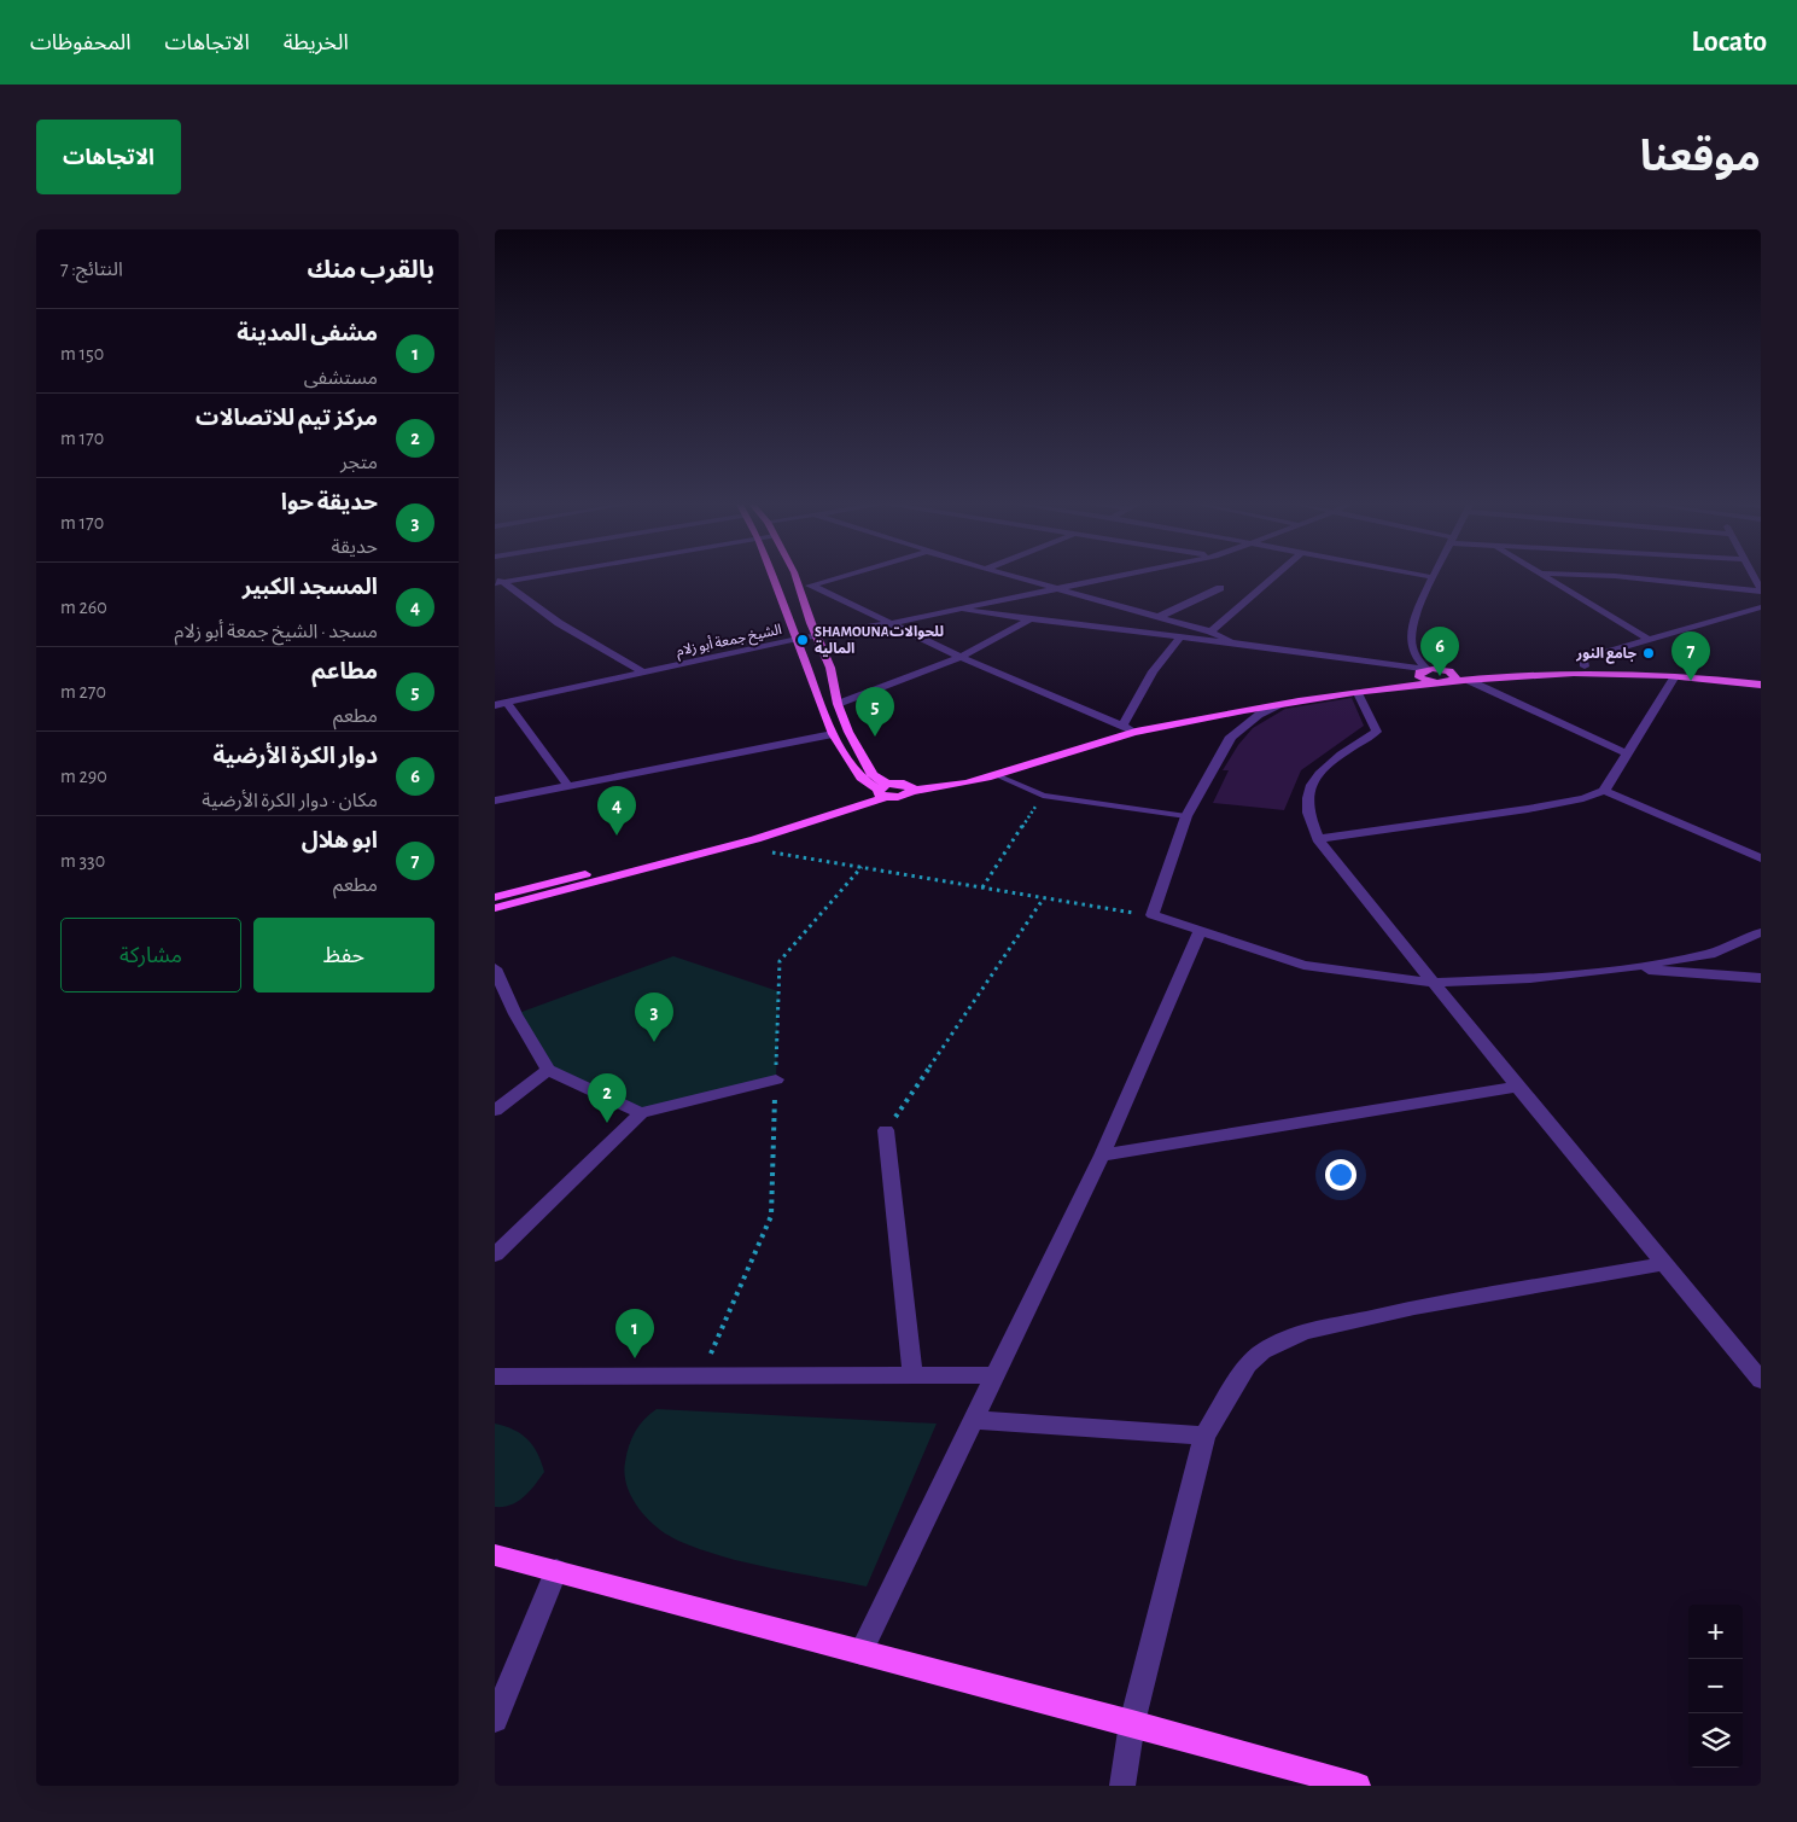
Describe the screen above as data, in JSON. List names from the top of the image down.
{
  "streets": {
    "street": ["الشيخ جمعة أبو زلام"]
  },
  "places": ["SHAMOUNAللحوالات المالية", "جامع النور"],
  "page": {
    "header": "Locato",
    "nav": ["الخريطة", "الاتجاهات", "المحفوظات"],
    "title": "موقعنا",
    "buttons": [
      "الاتجاهات",
      ["حفظ", "مشاركة"]
    ],
    "heading": ["بالقرب منك", "النتائج: 7"],
    "list": [
      {
        "mark": "1",
        "name": "مشفى المدينة",
        "note": "مستشفى",
        "value": "150 m"
      },
      {
        "mark": "2",
        "name": "مركز تيم للاتصالات",
        "note": "متجر",
        "value": "170 m"
      },
      {
        "mark": "3",
        "name": "حديقة حوا",
        "note": "حديقة",
        "value": "170 m"
      },
      {
        "mark": "4",
        "name": "المسجد الكبير",
        "note": "مسجد · الشيخ جمعة أبو زلام",
        "value": "260 m"
      },
      {
        "mark": "5",
        "name": "مطاعم",
        "note": "مطعم",
        "value": "270 m"
      },
      {
        "mark": "6",
        "name": "دوار الكرة الأرضية",
        "note": "مكان · دوار الكرة الأرضية",
        "value": "290 m"
      },
      {
        "mark": "7",
        "name": "ابو هلال",
        "note": "مطعم",
        "value": "330 m"
      }
    ],
    "pins": [
      "6",
      "7",
      "5",
      "4",
      "3",
      "2",
      "1"
    ],
    "map_buttons": ["+", "−"]
  }
}
